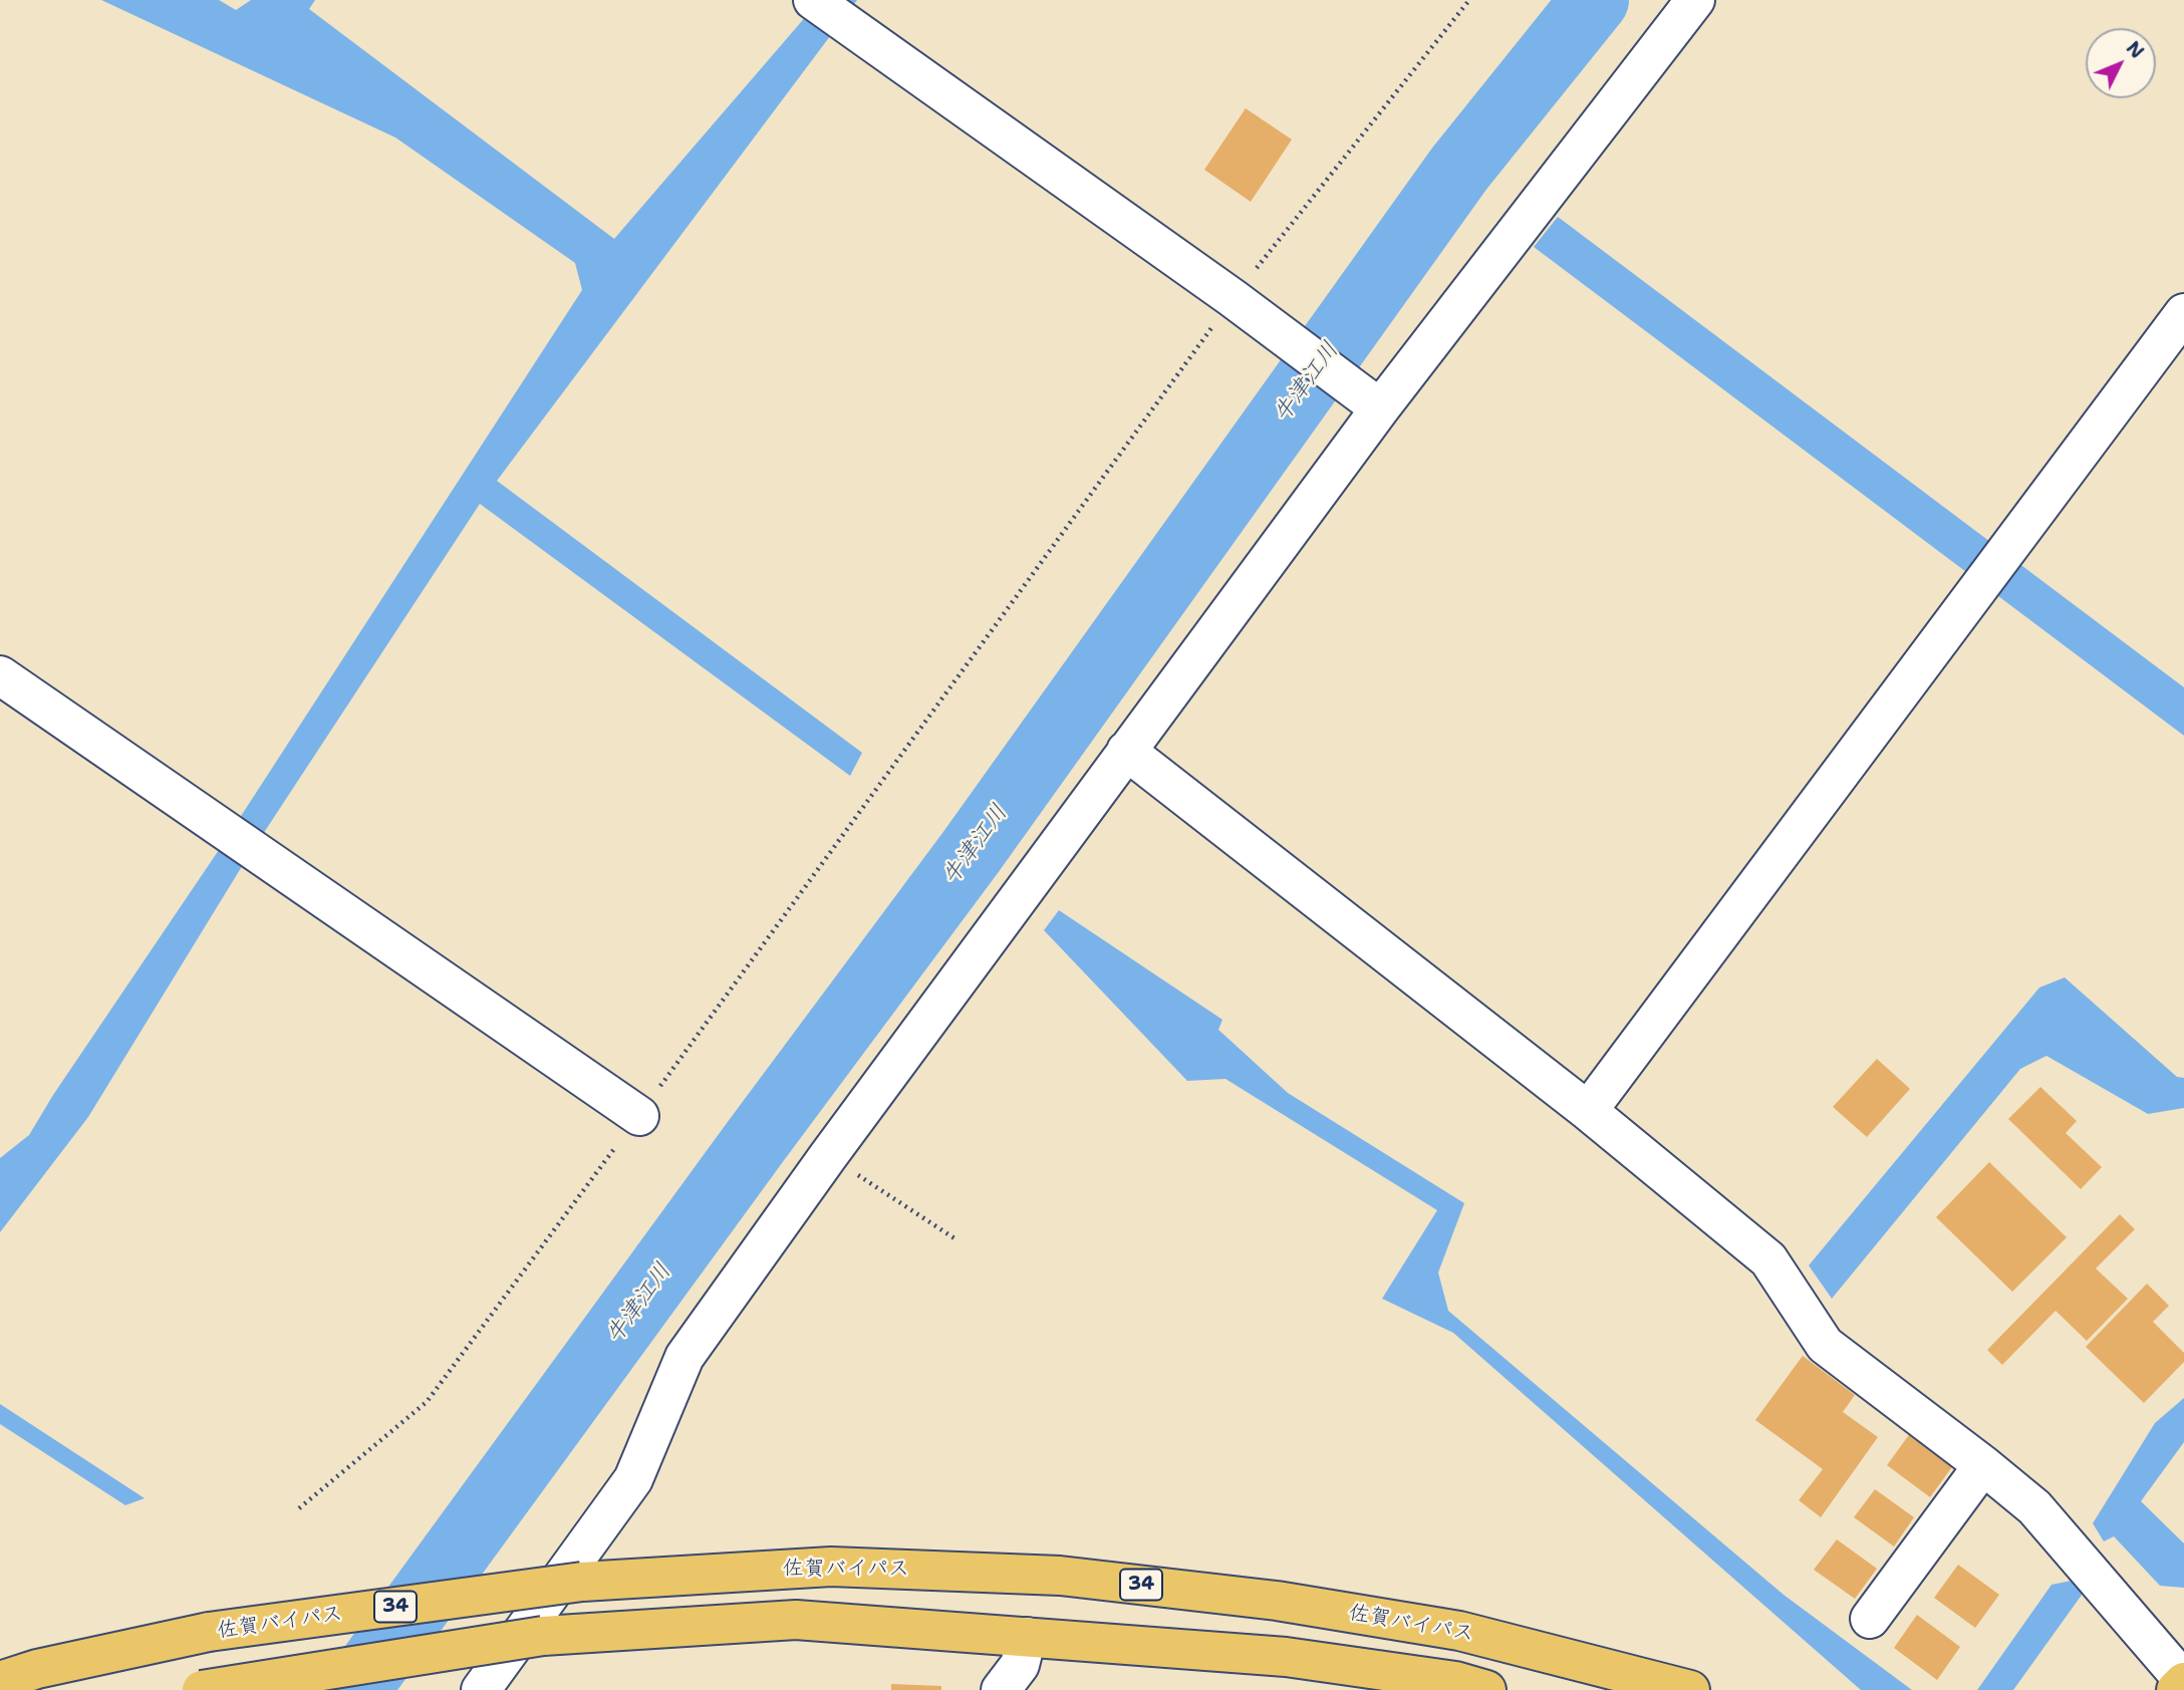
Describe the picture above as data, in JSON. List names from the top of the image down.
{
  "streets": {
    "main road": ["佐賀バイパス", "34"]
  },
  "water": ["牛津江川"],
  "north": "top right"
}
